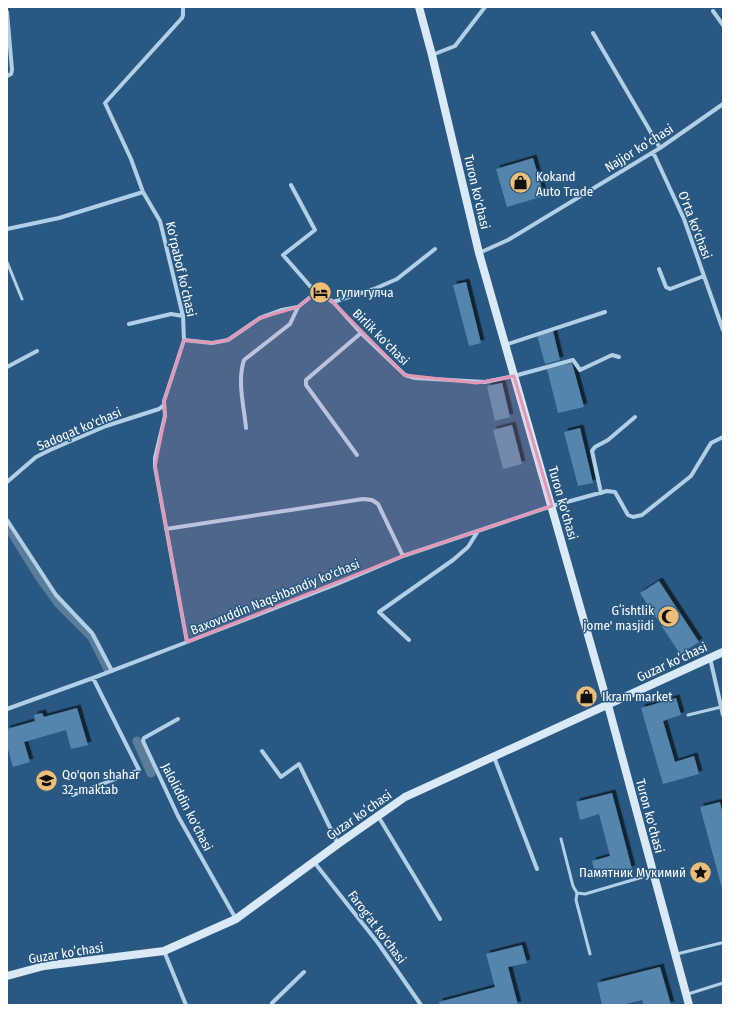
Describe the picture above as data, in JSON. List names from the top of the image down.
{
  "streets": {
    "main road": ["Turon ko'chasi", "Guzar koʻchasi"],
    "street": [
      "Najjor koʻchasi",
      "O'rta ko'chasi",
      "Ko'rpabof koʻchasi",
      "Birlik ko'chasi",
      "Sadoqat ko'chasi",
      "Baxovuddin Naqshbandiy ko'chasi",
      "Jaloliddin ko'chasi",
      "Farog'at ko'chasi"
    ]
  },
  "crossings": [
    ["Najjor koʻchasi", "Turon ko'chasi"],
    ["Najjor koʻchasi", "O'rta ko'chasi"],
    ["Turon ko'chasi", "Birlik ko'chasi"],
    ["Turon ko'chasi", "Baxovuddin Naqshbandiy ko'chasi"],
    ["Turon ko'chasi", "Guzar koʻchasi"],
    ["Ko'rpabof koʻchasi", "Sadoqat ko'chasi"],
    ["Ko'rpabof koʻchasi", "Baxovuddin Naqshbandiy ko'chasi"],
    ["Guzar koʻchasi", "Jaloliddin ko'chasi"],
    ["Guzar koʻchasi", "Farog'at ko'chasi"]
  ],
  "places": {
    "shop": ["Kokand Auto Trade", "Ikram market"],
    "hotel": ["гули гулча"],
    "mosque": ["Gʻishtlik jome' masjidi"],
    "school or university": ["Qo'qon shahar 32-maktab"],
    "place": ["Памятник Мукимий"]
  }
}
